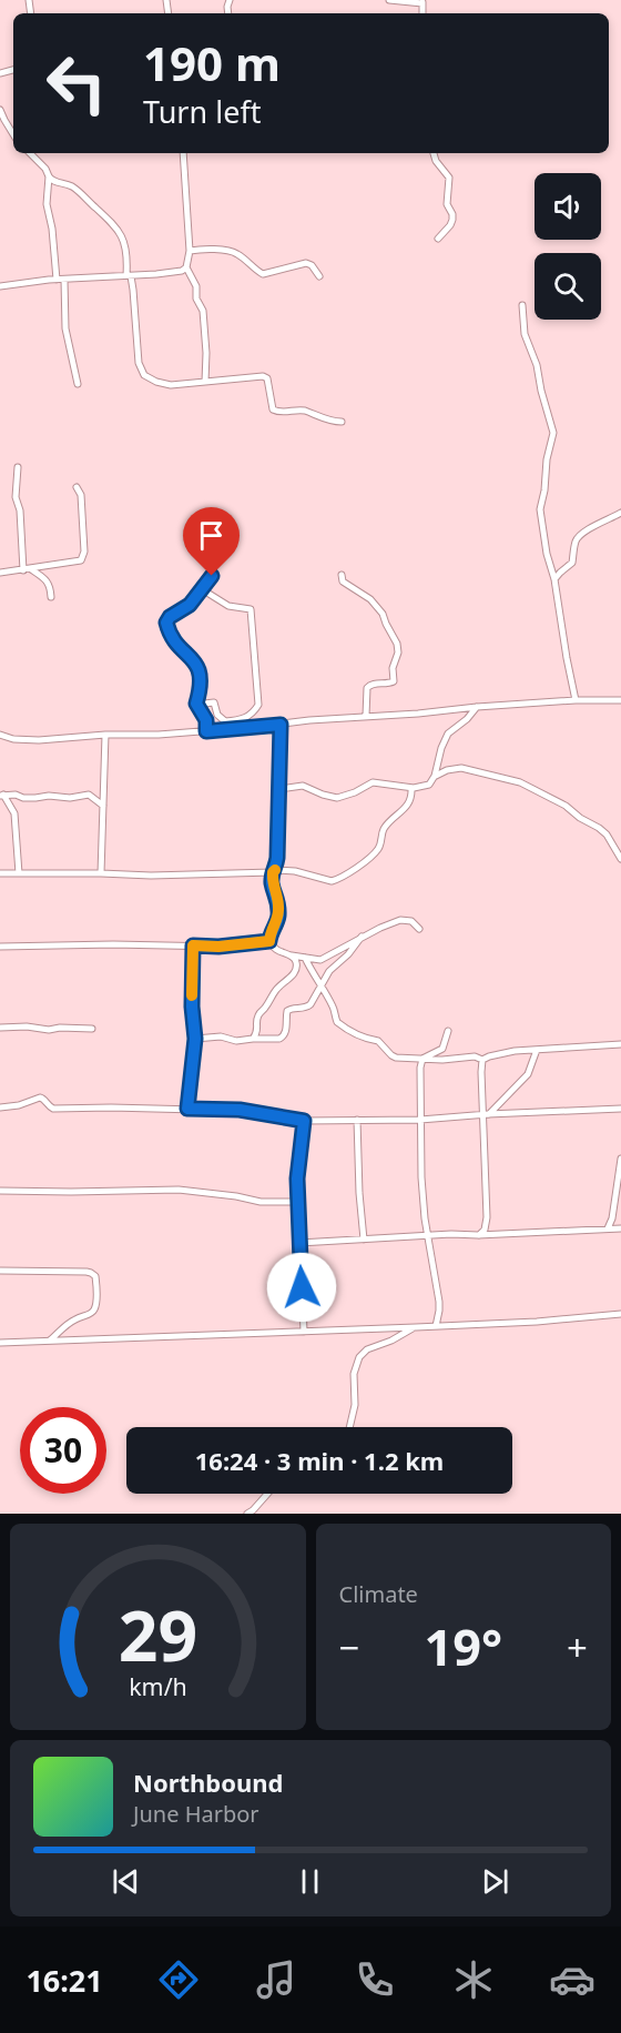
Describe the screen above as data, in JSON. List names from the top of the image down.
{
  "page": {
    "turn": ["190 m", "Turn left"],
    "limit": "30",
    "trip": "16:24 · 3 min · 1.2 km",
    "tile": "Climate",
    "heat": ["−", "19°", "+"],
    "song": ["Northbound", "June Harbor"],
    "tabs": "16:21",
    "gauge": ["29", "km/h"]
  }
}
